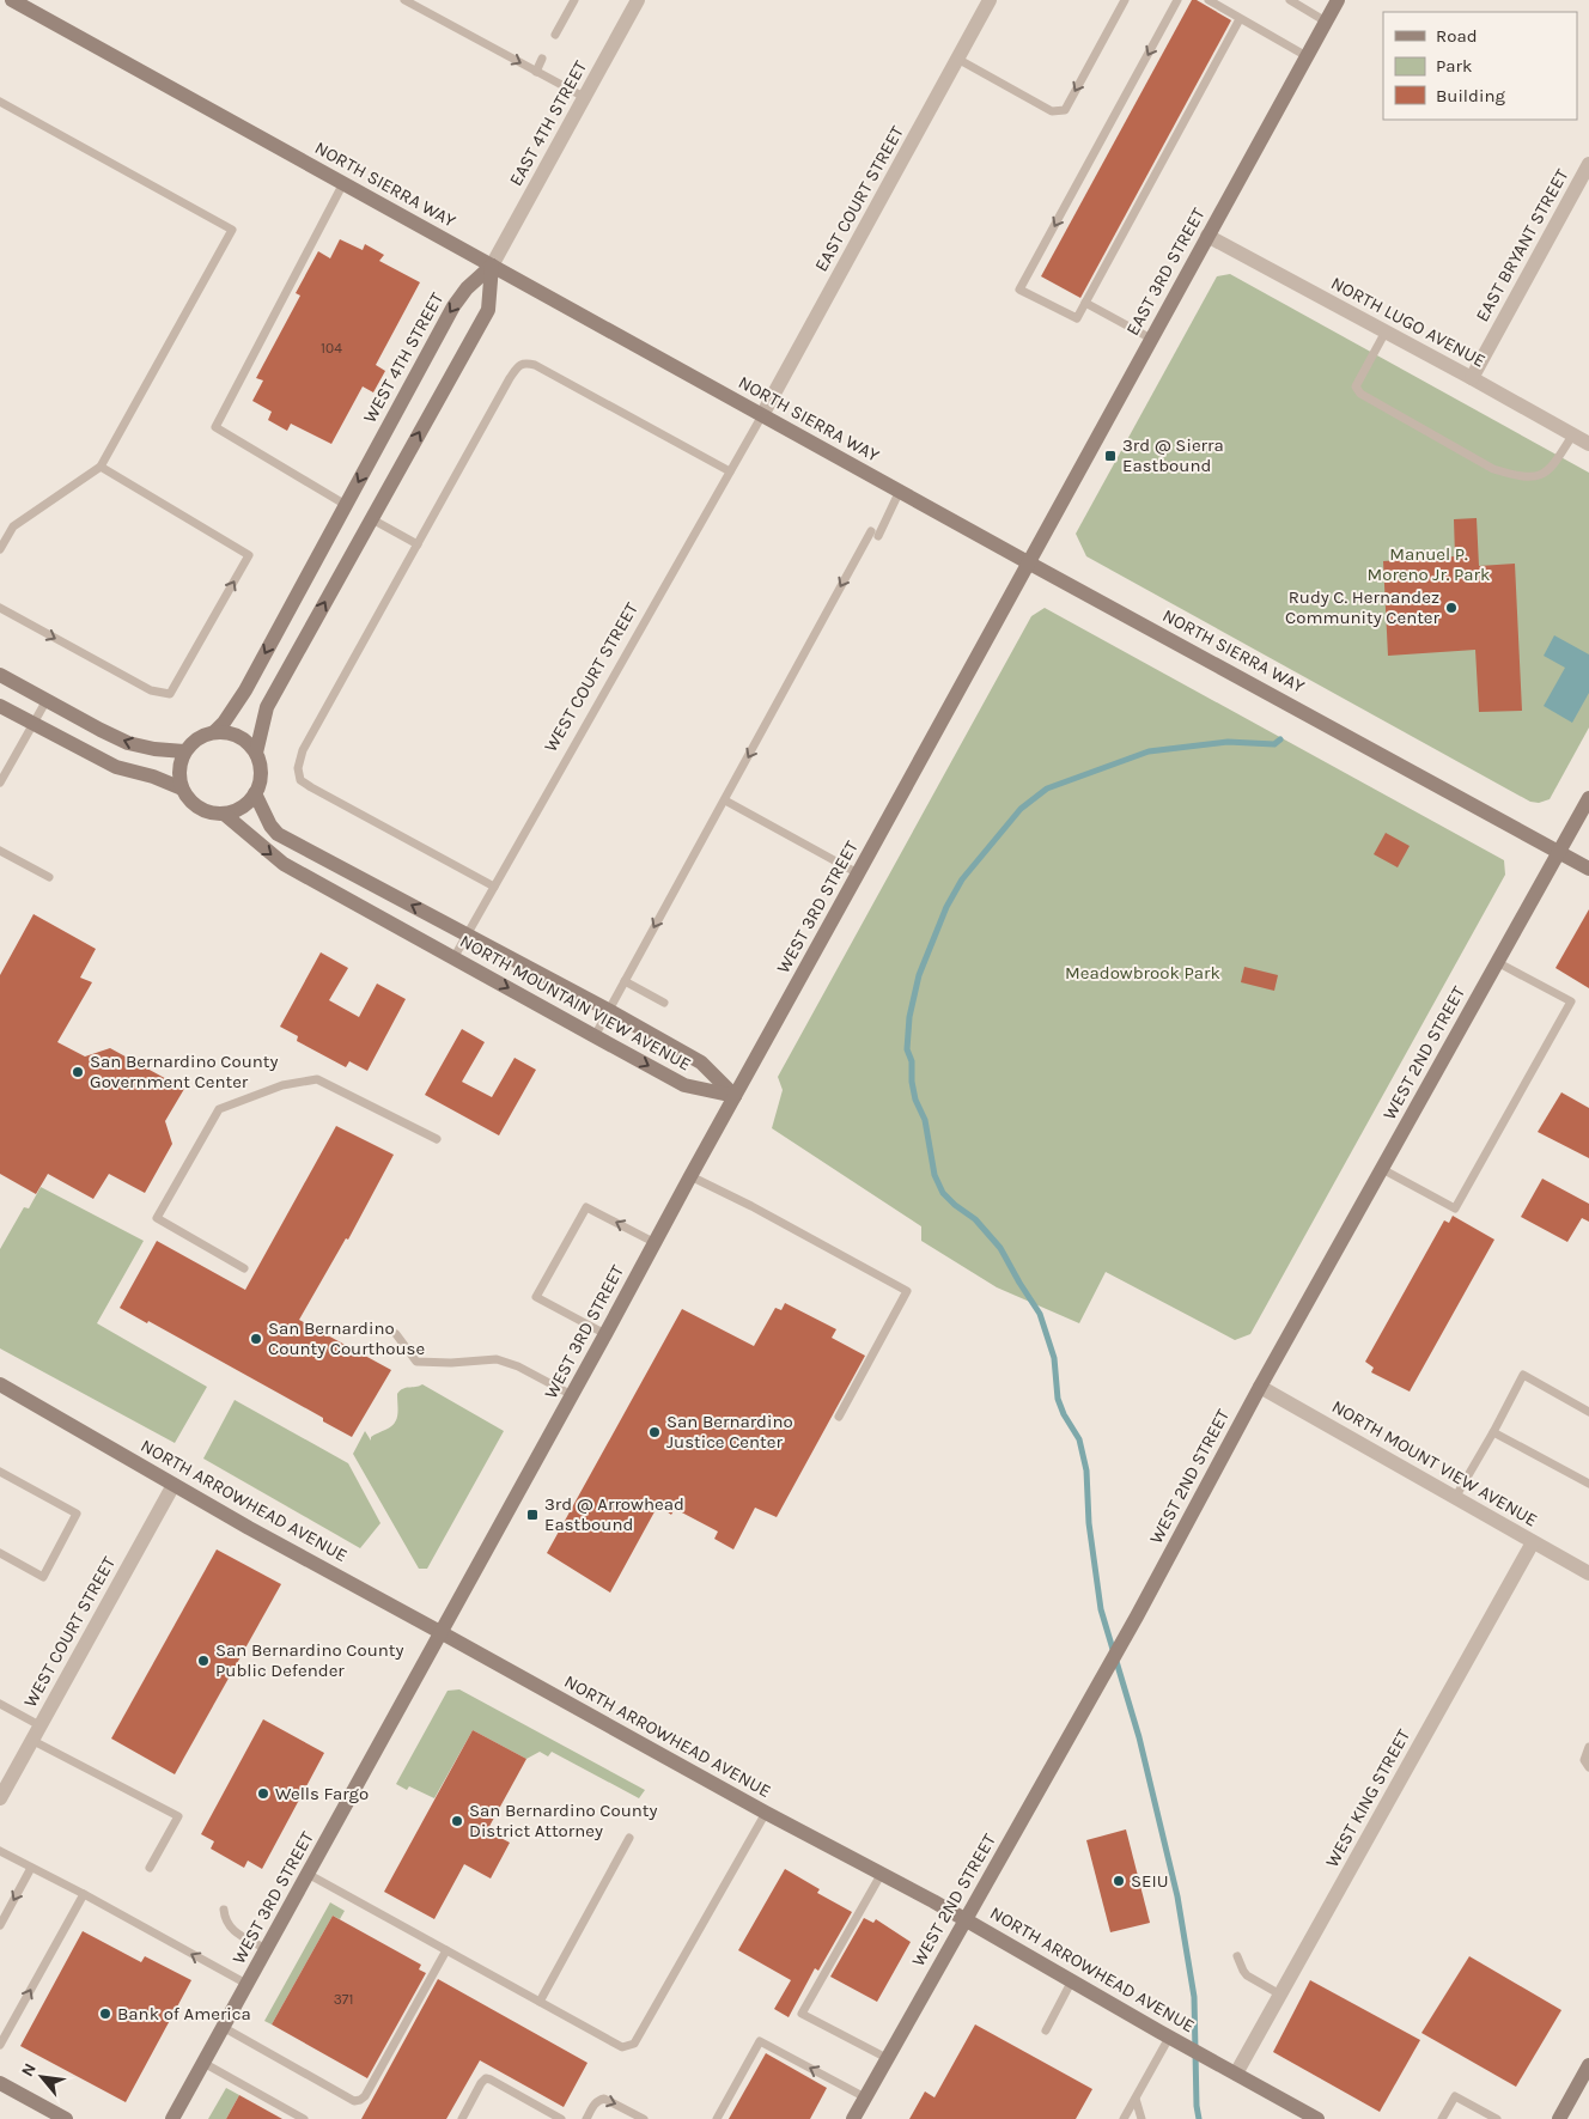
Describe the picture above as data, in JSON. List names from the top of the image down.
{
  "streets": {
    "street": [
      "EAST 4TH STREET",
      "NORTH SIERRA WAY",
      "EAST COURT STREET",
      "EAST BRYANT STREET",
      "EAST 3RD STREET",
      "NORTH LUGO AVENUE",
      "WEST 4TH STREET",
      "WEST COURT STREET",
      "WEST 3RD STREET",
      "NORTH MOUNTAIN VIEW AVENUE",
      "WEST 2ND STREET",
      "NORTH MOUNT VIEW AVENUE",
      "NORTH ARROWHEAD AVENUE",
      "WEST KING STREET"
    ]
  },
  "crossings": [
    ["EAST 4TH STREET", "NORTH SIERRA WAY"],
    ["EAST 4TH STREET", "WEST 4TH STREET"],
    ["NORTH SIERRA WAY", "EAST COURT STREET"],
    ["NORTH SIERRA WAY", "EAST 3RD STREET"],
    ["NORTH SIERRA WAY", "WEST 4TH STREET"],
    ["NORTH SIERRA WAY", "WEST COURT STREET"],
    ["NORTH SIERRA WAY", "WEST 3RD STREET"],
    ["NORTH SIERRA WAY", "WEST 2ND STREET"],
    ["EAST COURT STREET", "WEST COURT STREET"],
    ["EAST BRYANT STREET", "NORTH LUGO AVENUE"],
    ["EAST 3RD STREET", "NORTH LUGO AVENUE"],
    ["EAST 3RD STREET", "WEST 3RD STREET"],
    ["WEST 4TH STREET", "NORTH MOUNTAIN VIEW AVENUE"],
    ["WEST COURT STREET", "NORTH MOUNTAIN VIEW AVENUE"],
    ["WEST COURT STREET", "NORTH ARROWHEAD AVENUE"],
    ["WEST 3RD STREET", "NORTH MOUNTAIN VIEW AVENUE"],
    ["WEST 3RD STREET", "NORTH ARROWHEAD AVENUE"],
    ["WEST 2ND STREET", "NORTH MOUNT VIEW AVENUE"],
    ["WEST 2ND STREET", "NORTH ARROWHEAD AVENUE"],
    ["NORTH MOUNT VIEW AVENUE", "WEST KING STREET"],
    ["NORTH ARROWHEAD AVENUE", "WEST KING STREET"]
  ],
  "parks": ["Manuel P. Moreno Jr. Park", "Meadowbrook Park"],
  "places": {
    "transit": ["3rd @ Sierra Eastbound", "3rd @ Arrowhead Eastbound"],
    "other": [
      "Rudy C. Hernandez Community Center",
      "San Bernardino County Government Center",
      "San Bernardino County Courthouse",
      "San Bernardino Justice Center",
      "San Bernardino County Public Defender",
      "Wells Fargo",
      "San Bernardino County District Attorney",
      "SEIU",
      "Bank of America"
    ]
  },
  "house_numbers": ["104", "371"],
  "legend": ["Road", "Park", "Building"],
  "north": "top left"
}
